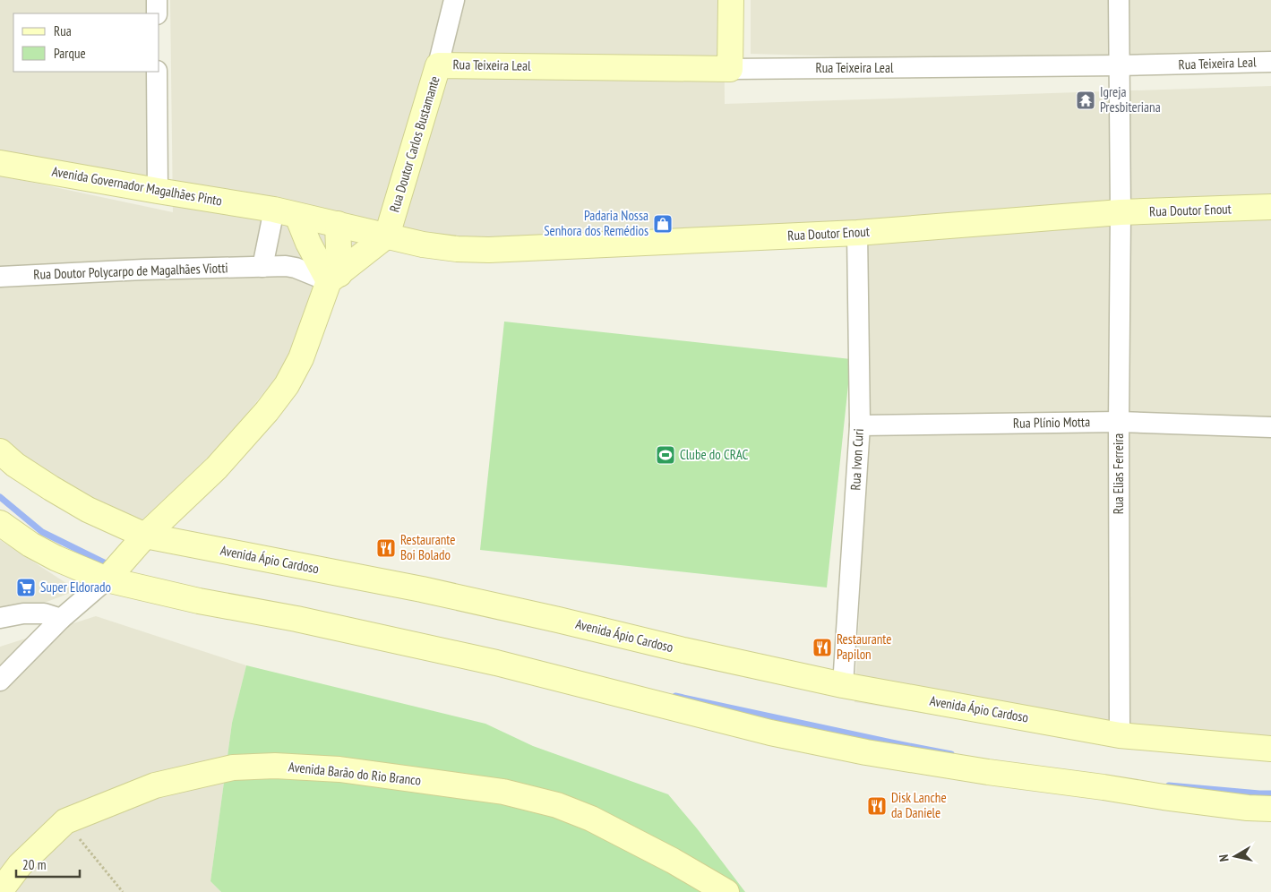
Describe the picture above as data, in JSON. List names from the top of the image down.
{
  "streets": {
    "street": [
      "Rua Teixeira Leal",
      "Rua Doutor Carlos Bustamante",
      "Avenida Governador Magalhães Pinto",
      "Rua Doutor Enout",
      "Rua Doutor Polycarpo de Magalhães Viotti",
      "Rua Plínio Motta",
      "Rua Ivon Curi",
      "Rua Elias Ferreira",
      "Avenida Ápio Cardoso",
      "Avenida Barão do Rio Branco"
    ]
  },
  "crossings": [
    ["Rua Teixeira Leal", "Rua Doutor Carlos Bustamante"],
    ["Rua Teixeira Leal", "Rua Elias Ferreira"],
    ["Rua Doutor Carlos Bustamante", "Rua Doutor Enout"],
    ["Avenida Governador Magalhães Pinto", "Rua Doutor Enout"],
    ["Rua Doutor Enout", "Rua Ivon Curi"],
    ["Rua Doutor Enout", "Rua Elias Ferreira"],
    ["Rua Plínio Motta", "Rua Ivon Curi"],
    ["Rua Plínio Motta", "Rua Elias Ferreira"],
    ["Rua Ivon Curi", "Avenida Ápio Cardoso"],
    ["Rua Elias Ferreira", "Avenida Ápio Cardoso"]
  ],
  "places": {
    "temple": ["Igreja Presbiteriana"],
    "shop": ["Padaria Nossa Senhora dos Remédios"],
    "sports": ["Clube do CRAC"],
    "restaurant": ["Restaurante Boi Bolado", "Restaurante Papilon", "Disk Lanche da Daniele"],
    "supermarket": ["Super Eldorado"]
  },
  "legend": ["Rua", "Parque"],
  "scale_bar": "20 m",
  "north": "left"
}
